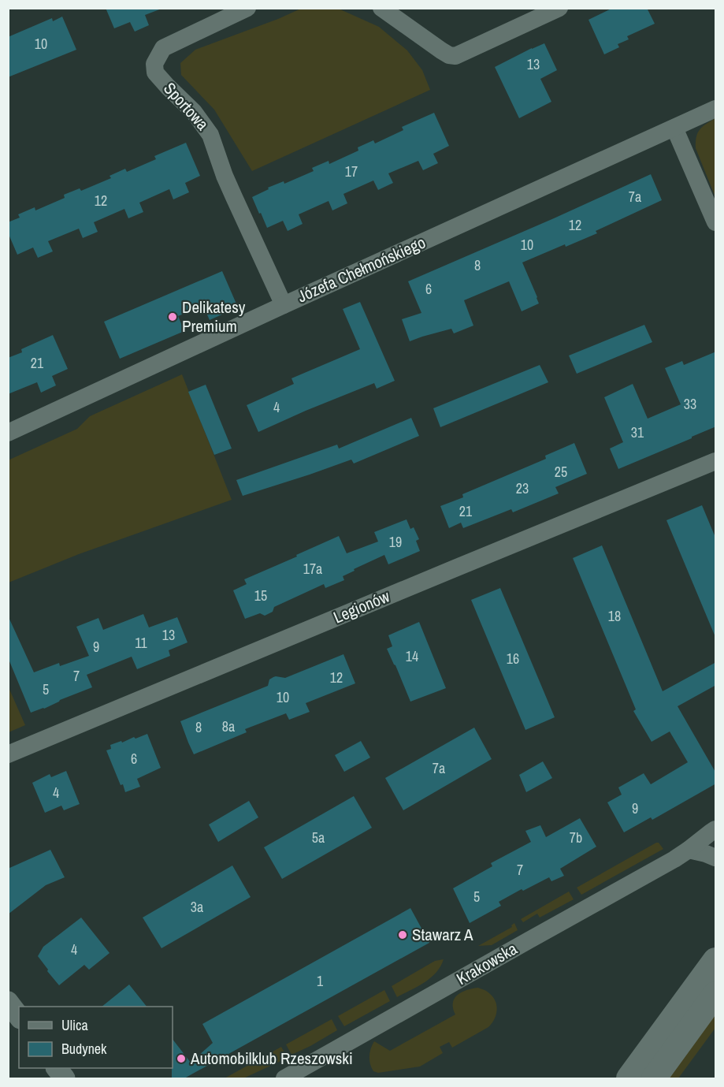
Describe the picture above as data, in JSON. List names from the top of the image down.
{
  "streets": {
    "street": [
      "Sportowa",
      "Józefa Chełmońskiego",
      "Legionów",
      "Krakowska"
    ]
  },
  "crossings": [
    ["Sportowa", "Józefa Chełmońskiego"]
  ],
  "places": ["Delikatesy Premium", "Stawarz A", "Automobilklub Rzeszowski"],
  "house_numbers": [
    "10",
    "13",
    "17",
    "7a",
    "12",
    "12",
    "10",
    "8",
    "6",
    "21",
    "33",
    "4",
    "31",
    "25",
    "23",
    "21",
    "19",
    "17a",
    "15",
    "18",
    "13",
    "11",
    "9",
    "14",
    "16",
    "7",
    "12",
    "5",
    "10",
    "8a",
    "8",
    "6",
    "7a",
    "4",
    "9",
    "5a",
    "7b",
    "7",
    "5",
    "3a",
    "4",
    "1"
  ],
  "legend": ["Ulica", "Budynek"]
}
